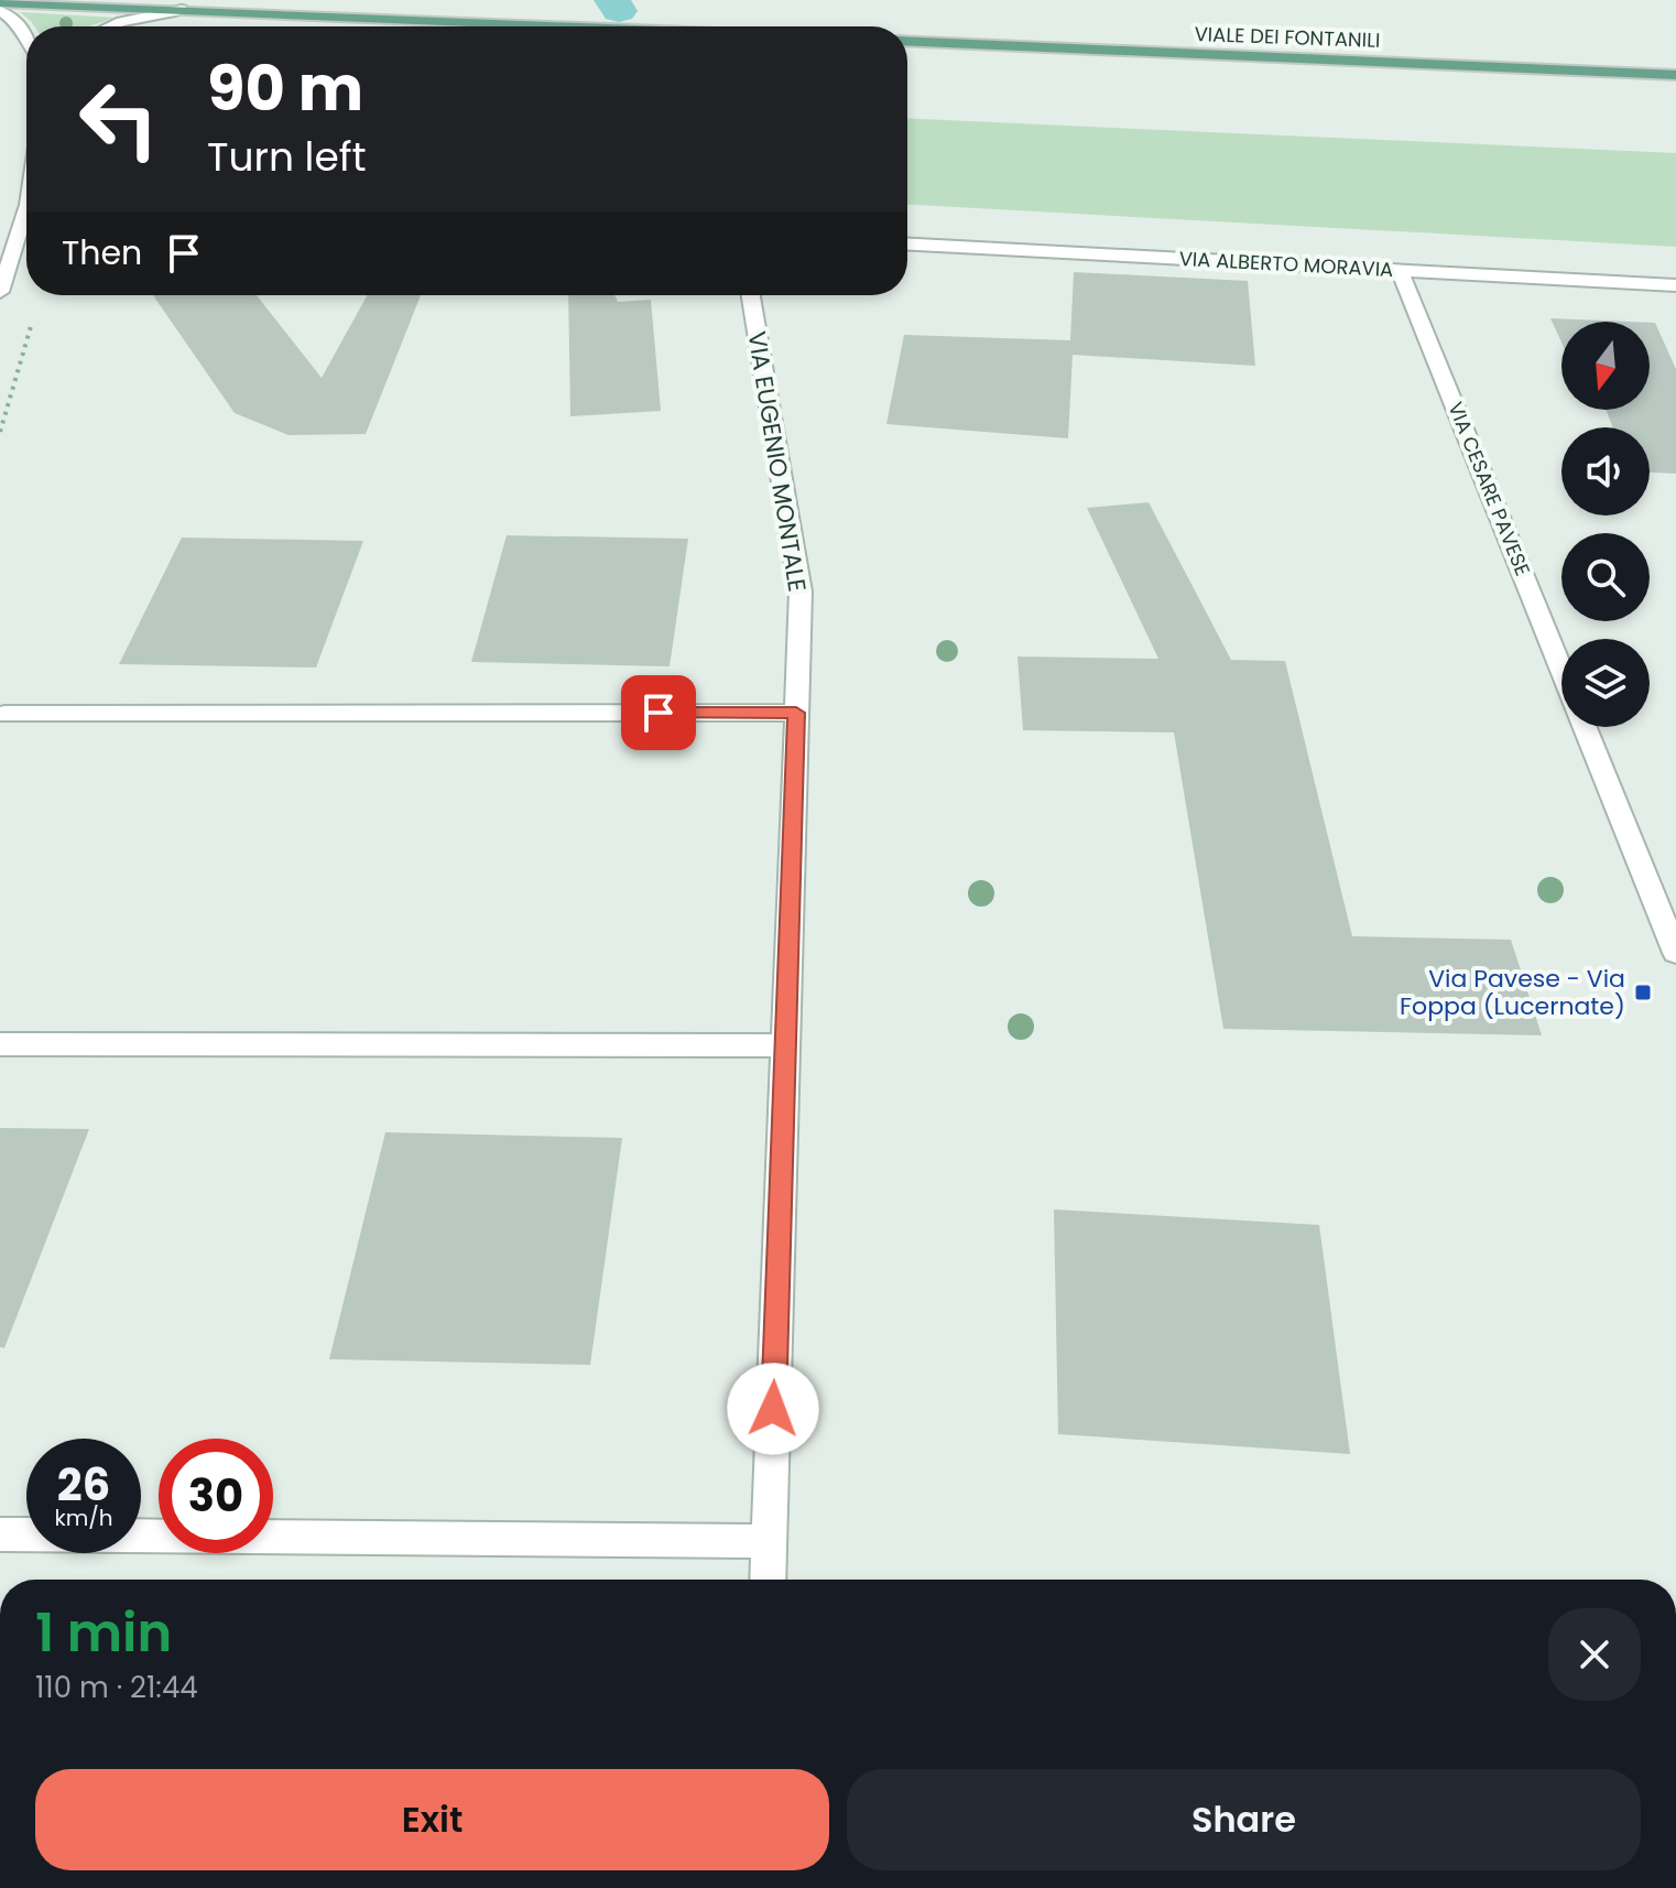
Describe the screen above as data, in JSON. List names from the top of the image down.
{
  "streets": {
    "main road": ["VIALE DEI FONTANILI"],
    "street": ["VIA ALBERTO MORAVIA", "VIA EUGENIO MONTALE", "VIA CESARE PAVESE"]
  },
  "crossings": [
    ["VIA ALBERTO MORAVIA", "VIA CESARE PAVESE"]
  ],
  "places": {
    "transit": ["Via Pavese - Via Foppa (Lucernate)"]
  },
  "north": "bottom",
  "page": {
    "turn": ["90 m", "Turn left"],
    "then": "Then",
    "speed": "26 km/h",
    "limit": "30",
    "heading": ["1 min", "110 m · 21:44"],
    "buttons": ["Exit", "Share"]
  }
}
